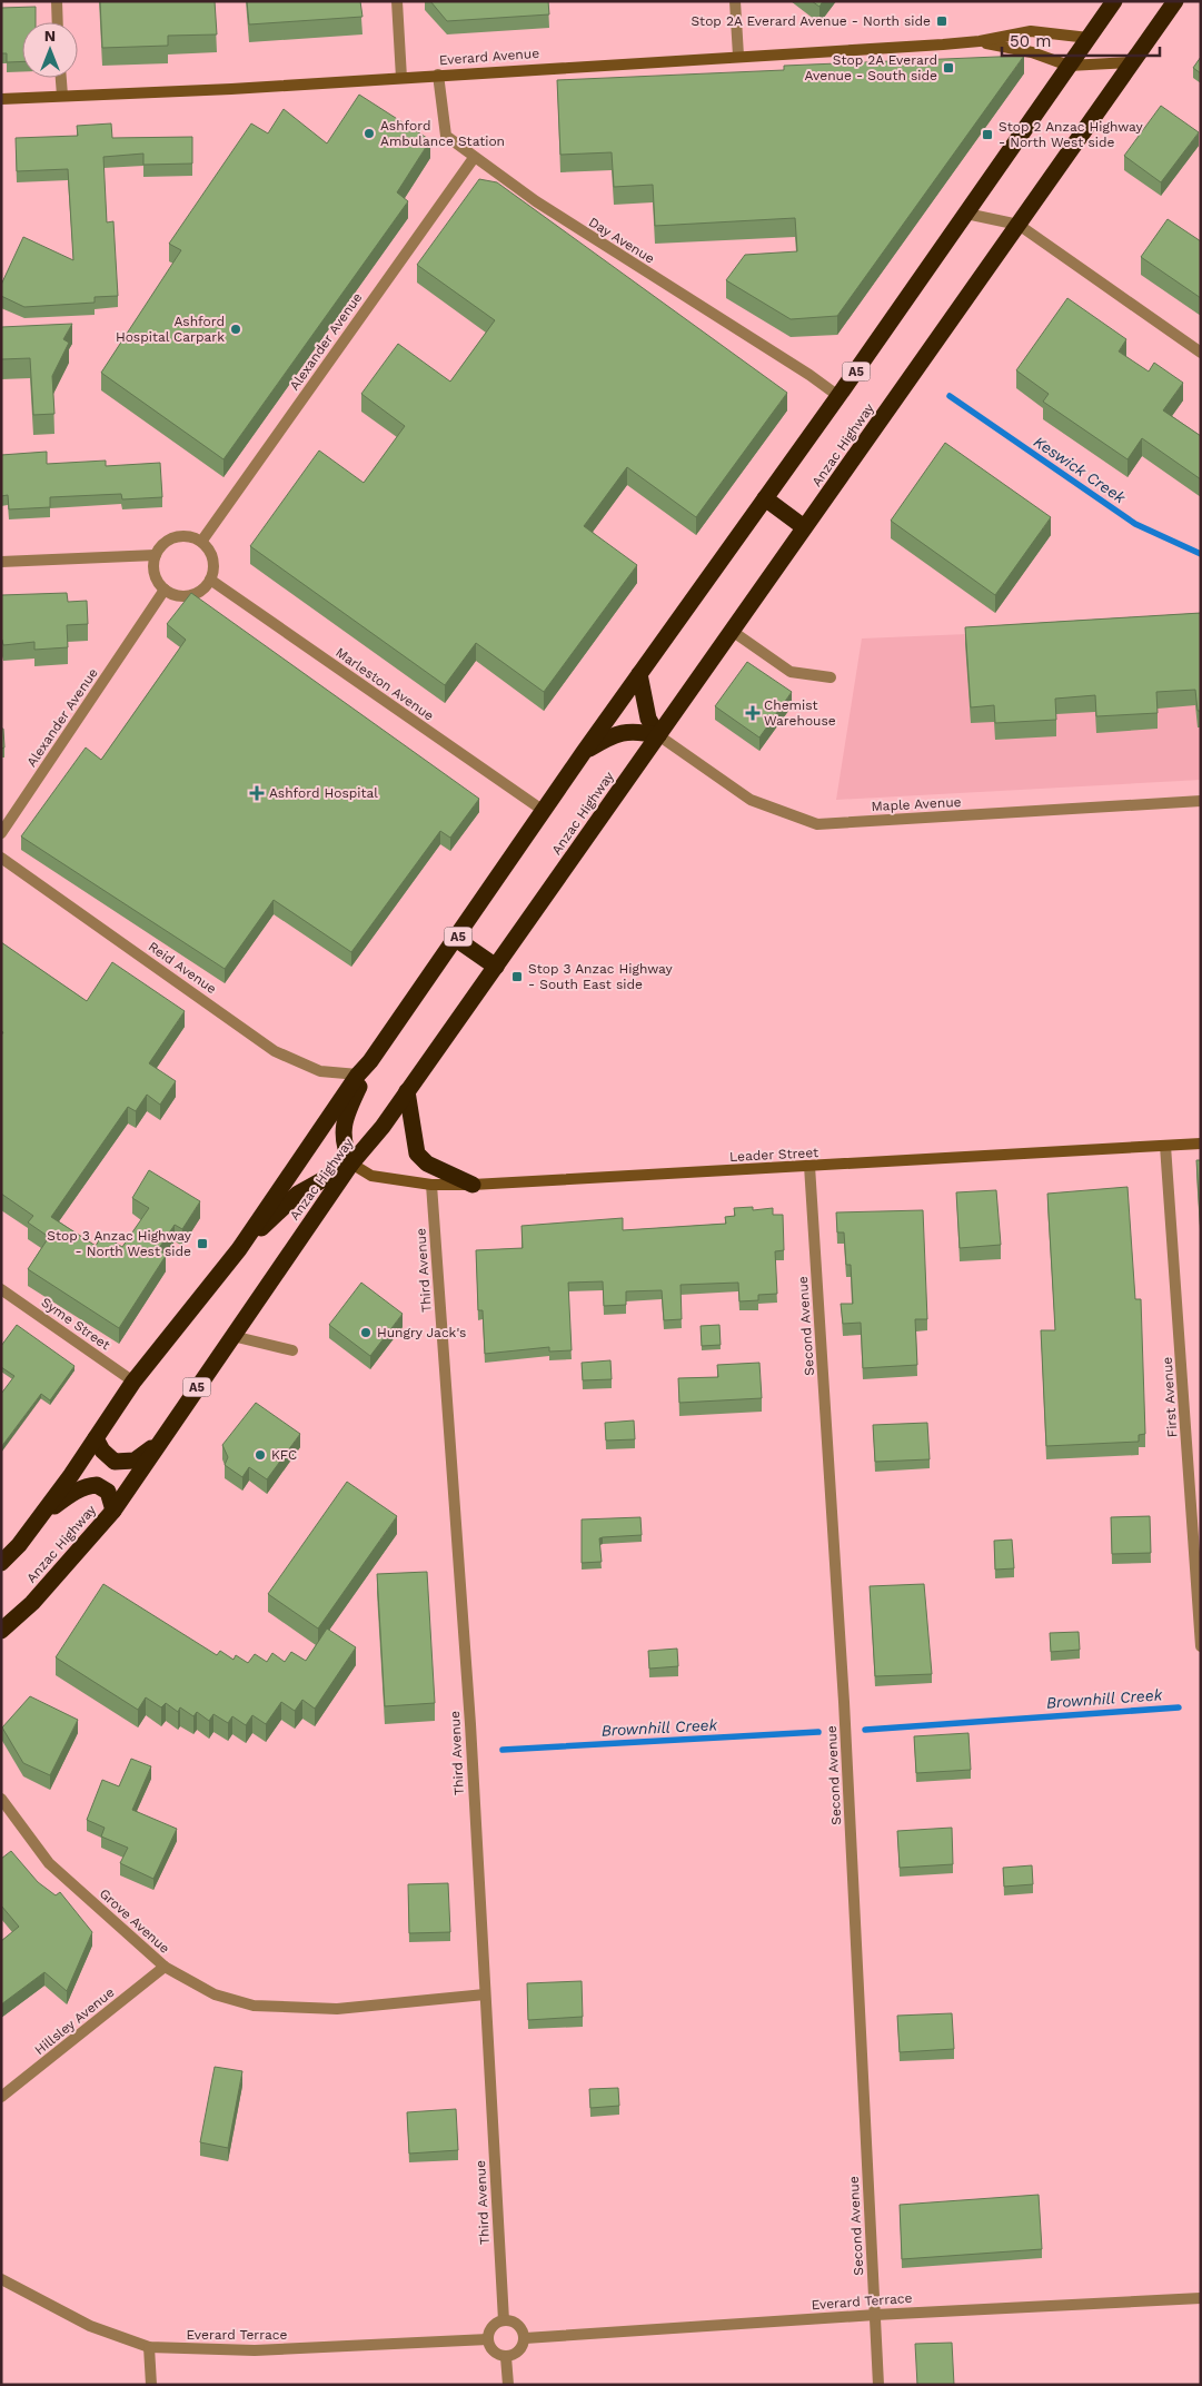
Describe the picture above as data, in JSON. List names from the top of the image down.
{
  "streets": {
    "highway": ["A5", "Anzac Highway"],
    "street": [
      "Everard Avenue",
      "Day Avenue",
      "Alexander Avenue",
      "Marleston Avenue",
      "Maple Avenue",
      "Reid Avenue",
      "Leader Street",
      "Third Avenue",
      "Syme Street",
      "Second Avenue",
      "First Avenue",
      "Grove Avenue",
      "Hillsley Avenue",
      "Everard Terrace"
    ]
  },
  "crossings": [
    ["Everard Avenue", "Day Avenue"],
    ["Everard Avenue", "Anzac Highway"],
    ["Day Avenue", "Alexander Avenue"],
    ["Day Avenue", "Anzac Highway"],
    ["Alexander Avenue", "Marleston Avenue"],
    ["Anzac Highway", "Marleston Avenue"],
    ["Anzac Highway", "Maple Avenue"],
    ["Anzac Highway", "Reid Avenue"],
    ["Anzac Highway", "Leader Street"],
    ["Anzac Highway", "Syme Street"],
    ["Leader Street", "Third Avenue"],
    ["Leader Street", "Second Avenue"],
    ["Leader Street", "First Avenue"],
    ["Third Avenue", "Grove Avenue"],
    ["Third Avenue", "Everard Terrace"],
    ["Second Avenue", "Everard Terrace"],
    ["Grove Avenue", "Hillsley Avenue"]
  ],
  "water": ["Keswick Creek", "Brownhill Creek"],
  "places": {
    "transit": [
      "Stop 2A Everard Avenue - North side",
      "Stop 2A Everard Avenue - South side",
      "Stop 2 Anzac Highway - North West side",
      "Stop 3 Anzac Highway - South East side",
      "Stop 3 Anzac Highway - North West side"
    ],
    "other": [
      "Ashford Ambulance Station",
      "Ashford Hospital Carpark",
      "Hungry Jack's",
      "KFC"
    ],
    "health": ["Chemist Warehouse", "Ashford Hospital"]
  },
  "scale_bar": "50 m",
  "north": "top"
}
